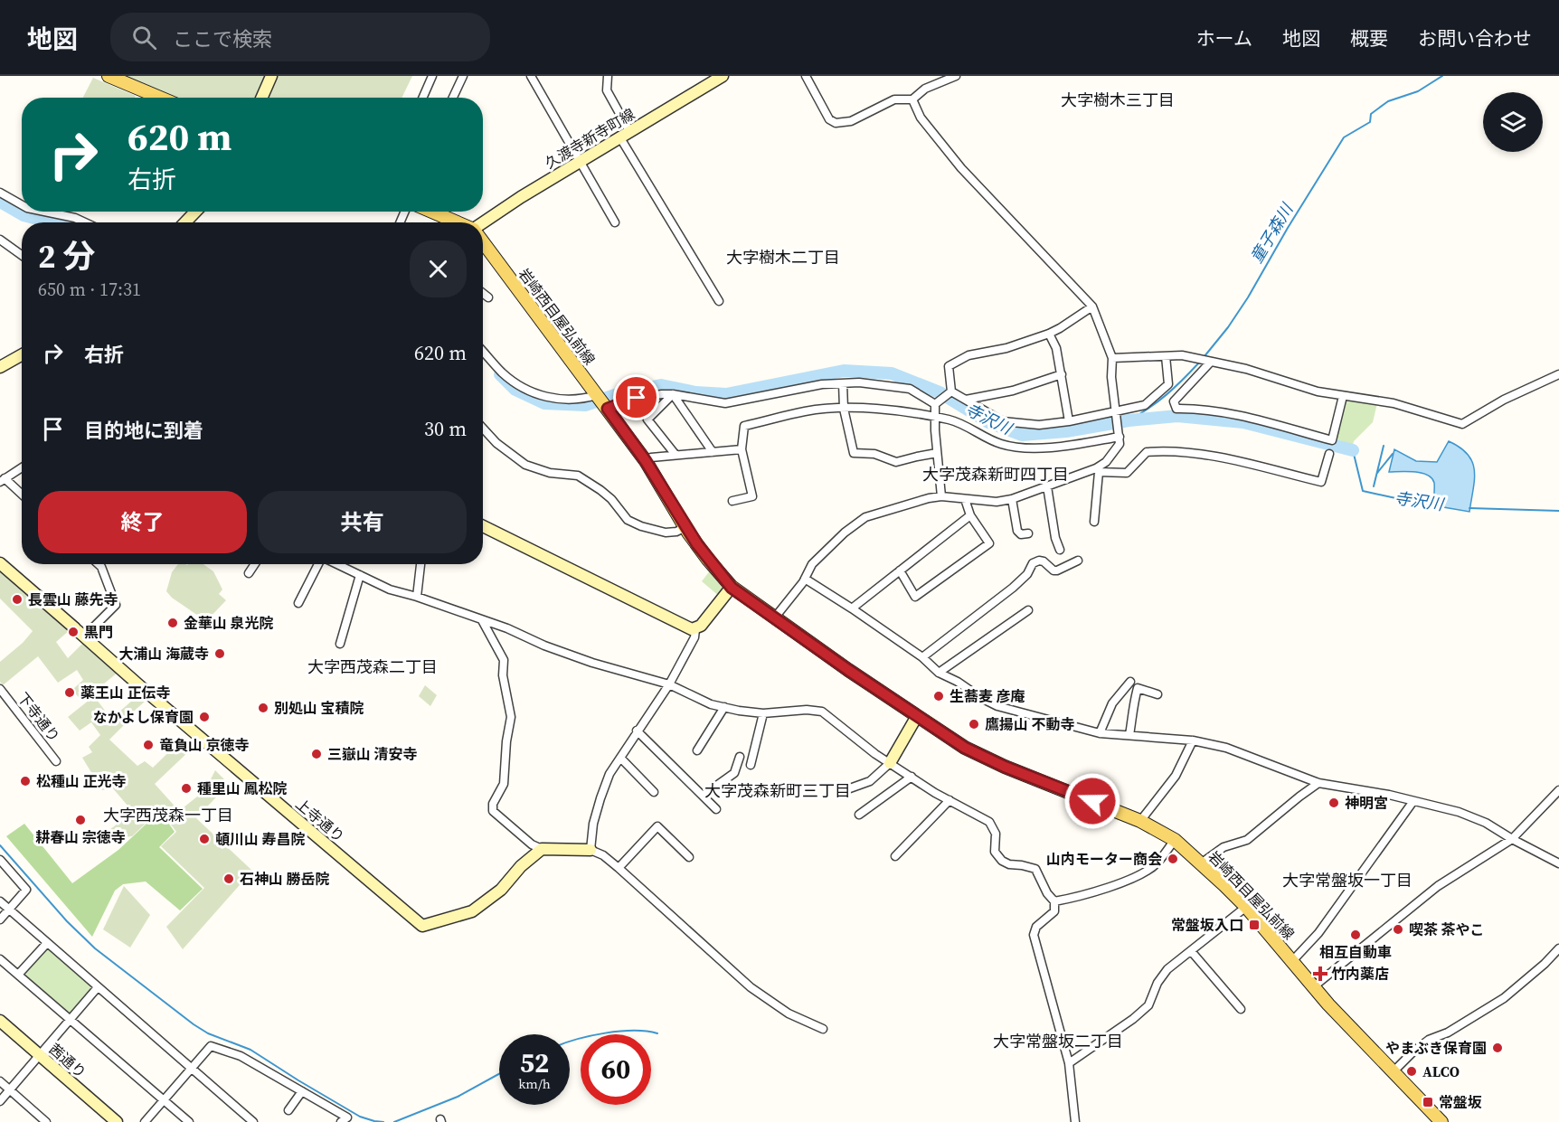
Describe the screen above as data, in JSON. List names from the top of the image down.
{
  "streets": {
    "main road": ["岩崎西目屋弘前線"],
    "street": [
      "久渡寺新寺町線",
      "下寺通り",
      "上寺通り",
      "茜通り"
    ]
  },
  "districts": [
    "大字樹木三丁目",
    "大字樹木二丁目",
    "大字茂森新町四丁目",
    "大字西茂森二丁目",
    "大字茂森新町三丁目",
    "大字西茂森一丁目",
    "大字常盤坂一丁目",
    "大字常盤坂二丁目"
  ],
  "water": ["童子森川", "寺沢川"],
  "places": {
    "other": [
      "長雲山 藤先寺",
      "金華山 泉光院",
      "黒門",
      "大浦山 海蔵寺",
      "薬王山 正伝寺",
      "生蕎麦 彦庵",
      "別処山 宝積院",
      "なかよし保育園",
      "鷹揚山 不動寺",
      "竜負山 京徳寺",
      "三嶽山 清安寺",
      "松種山 正光寺",
      "種里山 鳳松院",
      "神明宮",
      "耕春山 宗徳寺",
      "頓川山 寿昌院",
      "山内モーター商会",
      "石神山 勝岳院",
      "喫茶 茶やこ",
      "相互自動車",
      "やまぶき保育園",
      "ALCO"
    ],
    "transit": ["常盤坂入口", "常盤坂"],
    "health": ["竹内薬店"]
  },
  "page": {
    "header": "地図",
    "search": "ここで検索",
    "nav": [
      "ホーム",
      "地図",
      "概要",
      "お問い合わせ"
    ],
    "turn": ["620 m", "右折"],
    "heading": ["2 分", "650 m · 17:31"],
    "list": [
      {
        "name": "右折",
        "value": "620 m"
      },
      {
        "name": "目的地に到着",
        "value": "30 m"
      }
    ],
    "buttons": ["終了", "共有"],
    "speed": "52 km/h",
    "limit": "60"
  }
}
